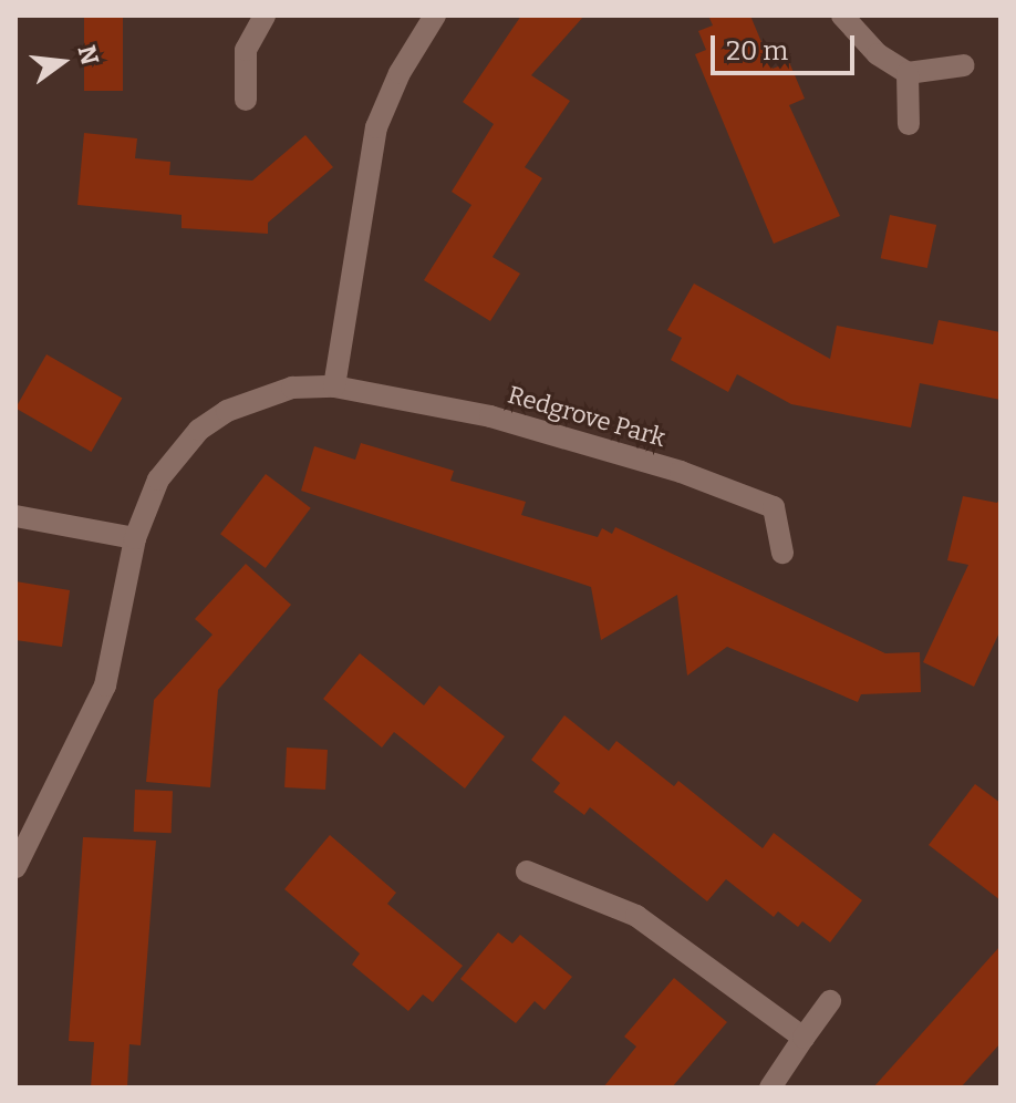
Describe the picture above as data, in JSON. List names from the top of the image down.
{
  "streets": {
    "street": ["Redgrove Park"]
  },
  "scale_bar": "20 m",
  "north": "right"
}
